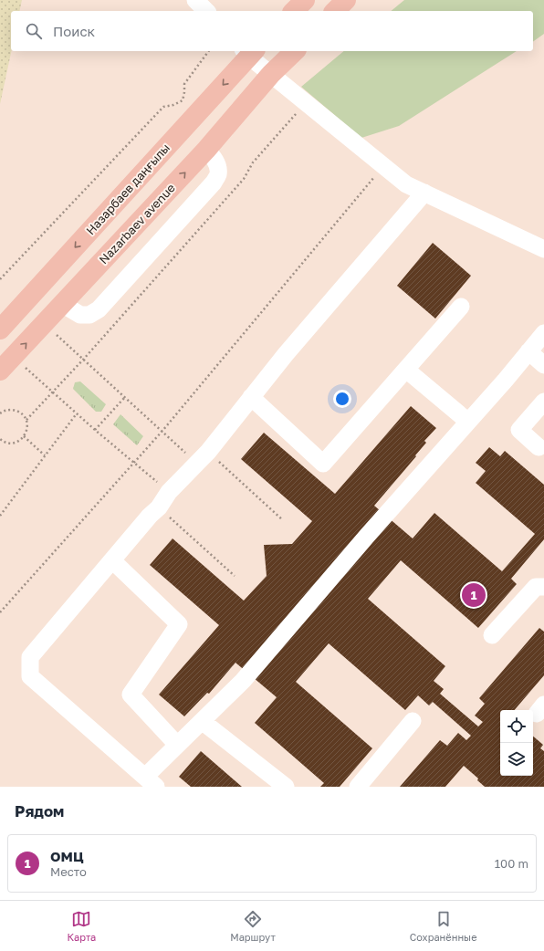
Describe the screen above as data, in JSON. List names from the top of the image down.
{
  "streets": {
    "main road": ["Назарбаев даңғылы", "Nazarbaev avenue"]
  },
  "one_way": ["Назарбаев даңғылы", "Nazarbaev avenue"],
  "page": {
    "search": "Поиск",
    "pins": "1",
    "heading": "Рядом",
    "list": [
      {
        "mark": "1",
        "name": "ОМЦ",
        "note": "Место",
        "value": "100 m"
      }
    ],
    "nav": ["Карта", "Маршрут", "Сохранённые"]
  }
}
